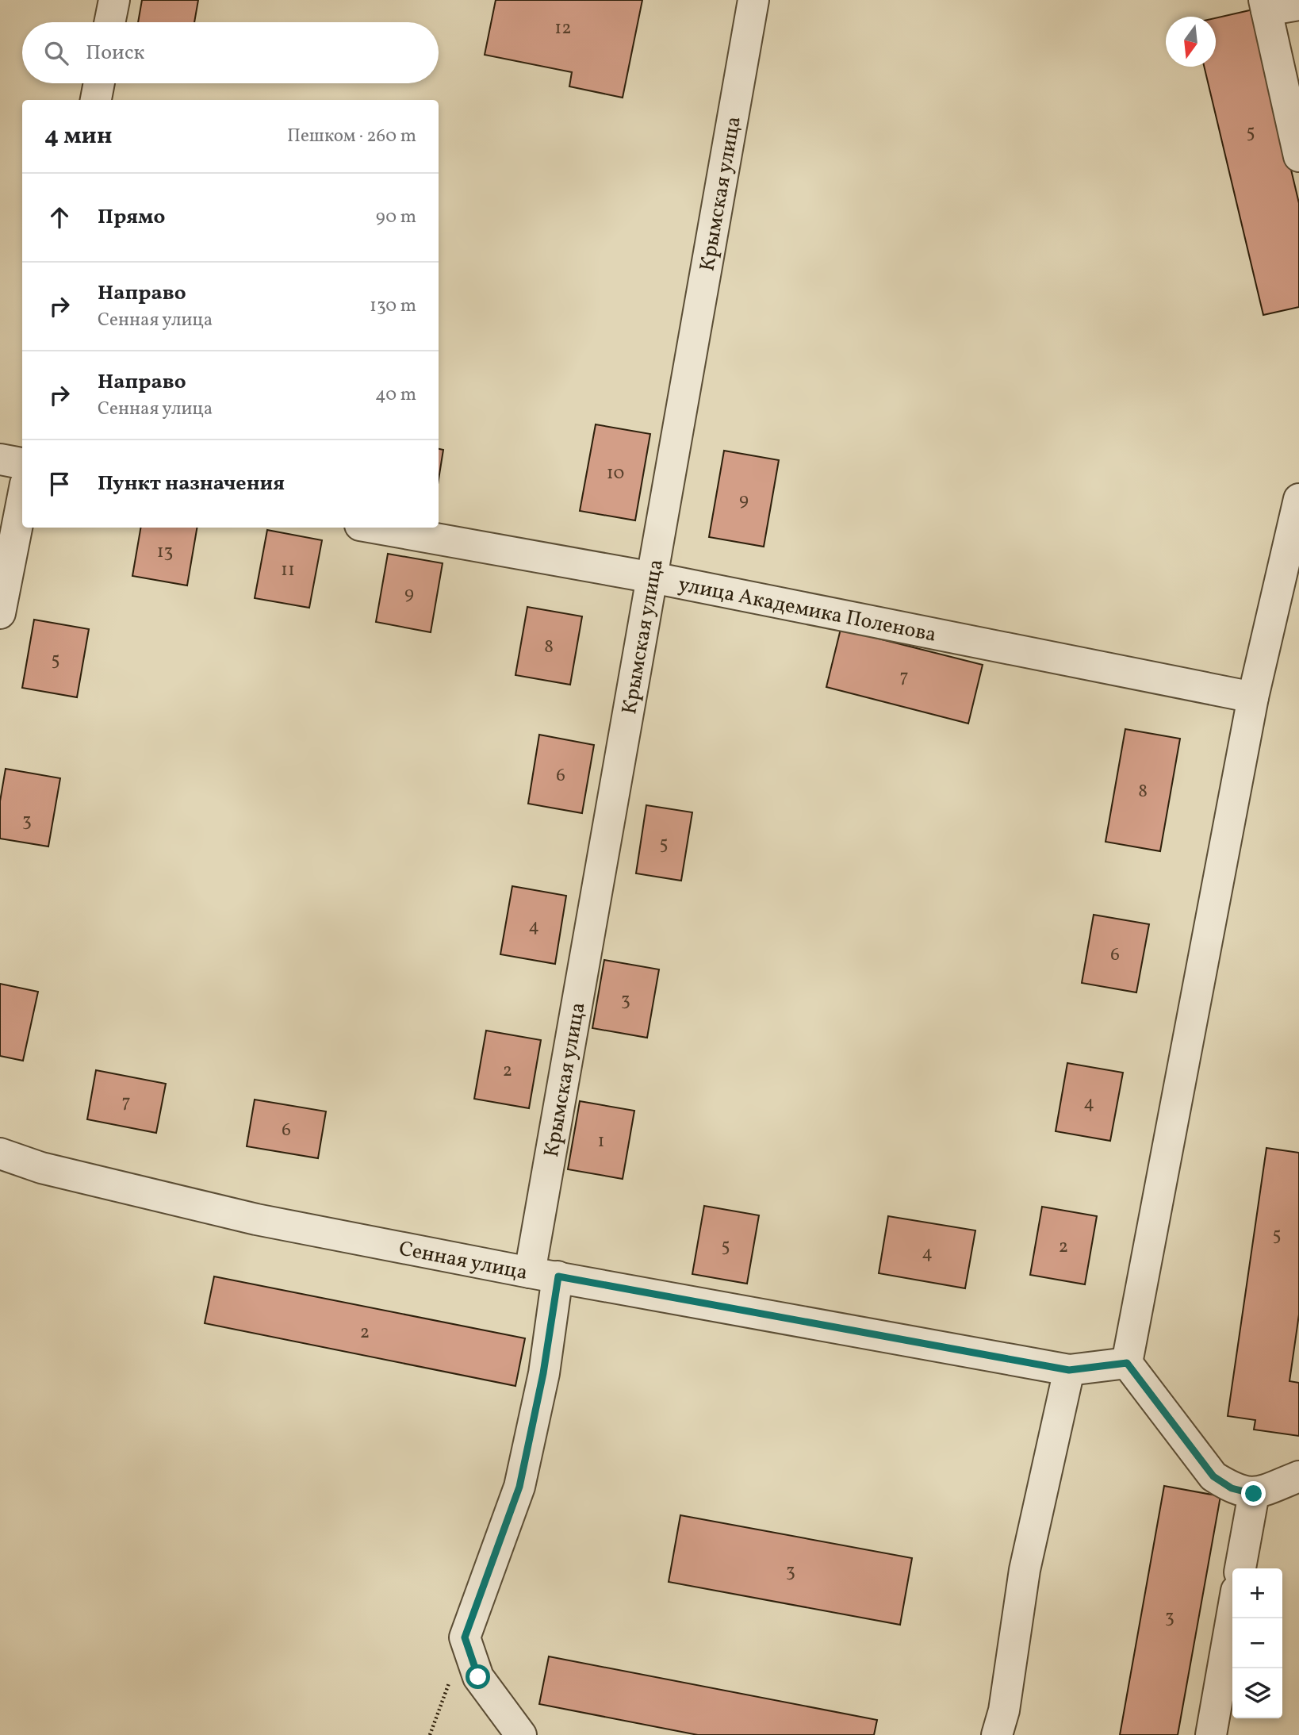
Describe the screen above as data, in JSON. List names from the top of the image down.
{
  "streets": {
    "street": ["Крымская улица", "улица Академика Поленова", "Сенная улица"]
  },
  "crossings": [
    ["Крымская улица", "улица Академика Поленова"],
    ["Крымская улица", "Сенная улица"]
  ],
  "house_numbers": [
    "12",
    "5",
    "10",
    "9",
    "13",
    "11",
    "9",
    "8",
    "5",
    "7",
    "6",
    "8",
    "3",
    "5",
    "4",
    "6",
    "3",
    "2",
    "7",
    "4",
    "6",
    "1",
    "5",
    "5",
    "2",
    "4",
    "2",
    "3",
    "3"
  ],
  "north": "bottom",
  "page": {
    "search": "Поиск",
    "heading": ["4 мин", "Пешком · 260 m"],
    "list": [
      ["Прямо", "90 m"],
      ["Направо", "Сенная улица", "130 m"],
      ["Направо", "Сенная улица", "40 m"],
      "Пункт назначения"
    ],
    "map_buttons": ["+", "−"]
  }
}
